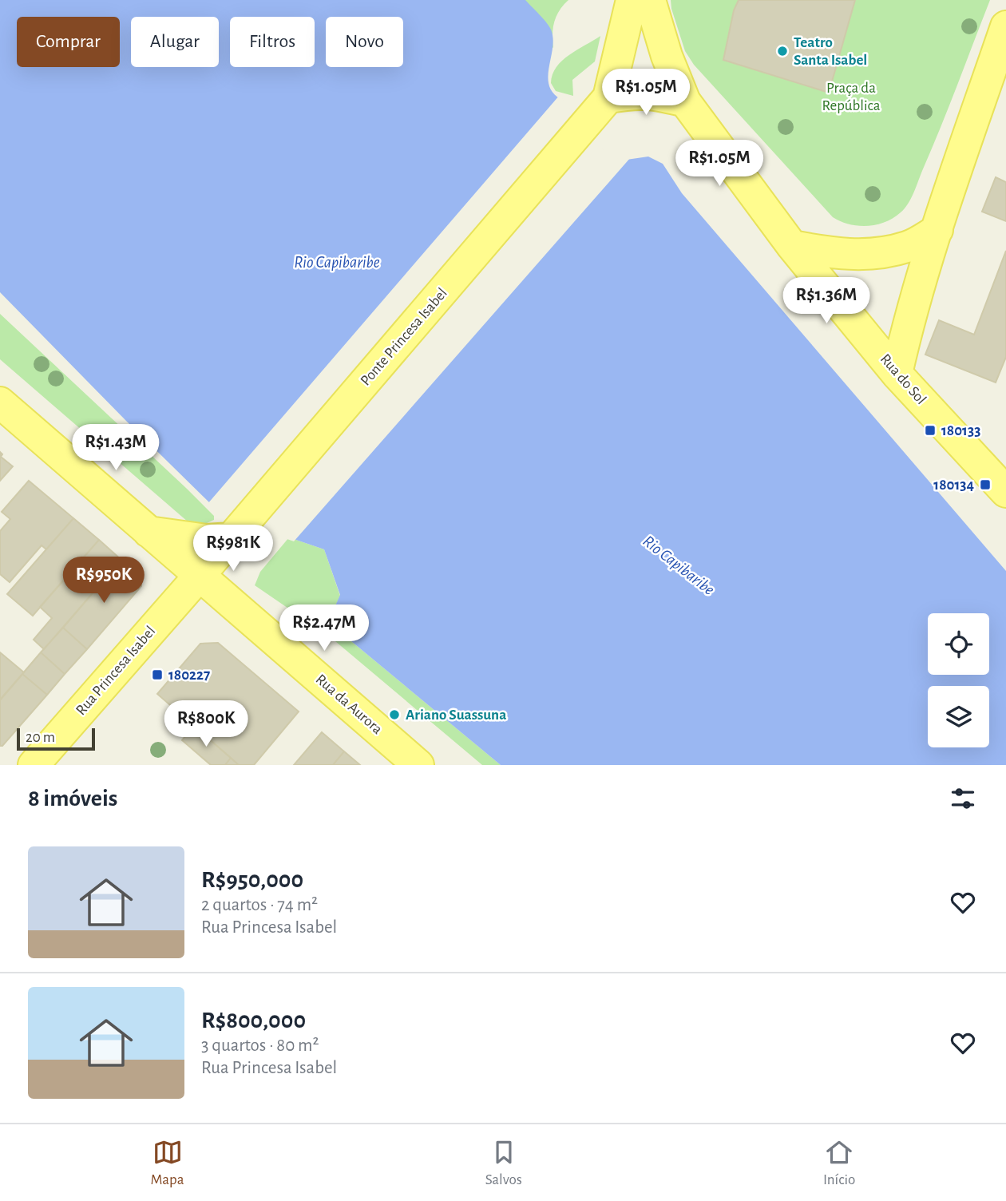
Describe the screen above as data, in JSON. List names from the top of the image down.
{
  "streets": {
    "main road": [
      "Ponte Princesa Isabel",
      "Rua do Sol",
      "Rua Princesa Isabel",
      "Rua da Aurora"
    ]
  },
  "crossings": [
    ["Ponte Princesa Isabel", "Rua Princesa Isabel"],
    ["Ponte Princesa Isabel", "Rua da Aurora"],
    ["Rua Princesa Isabel", "Rua da Aurora"]
  ],
  "water": ["Rio Capibaribe"],
  "parks": ["Praça da República"],
  "places": {
    "other": ["Teatro Santa Isabel", "Ariano Suassuna"],
    "transit": ["180133", "180134", "180227"]
  },
  "scale_bar": "20 m",
  "page": {
    "chip": [
      "Comprar",
      "Alugar",
      "Filtros",
      "Novo"
    ],
    "price": [
      "R$1.05M",
      "R$1.05M",
      "R$1.36M",
      "R$1.43M",
      "R$981K",
      "R$950K",
      "R$2.47M",
      "R$800K"
    ],
    "scale": "20 m",
    "heading": "8 imóveis",
    "list": [
      {
        "name": "R$950,000",
        "note": "2 quartos · 74 m² · Rua Princesa Isabel"
      },
      {
        "name": "R$800,000",
        "note": "3 quartos · 80 m² · Rua Princesa Isabel"
      }
    ],
    "tabs": ["Mapa", "Salvos", "Início"]
  }
}
